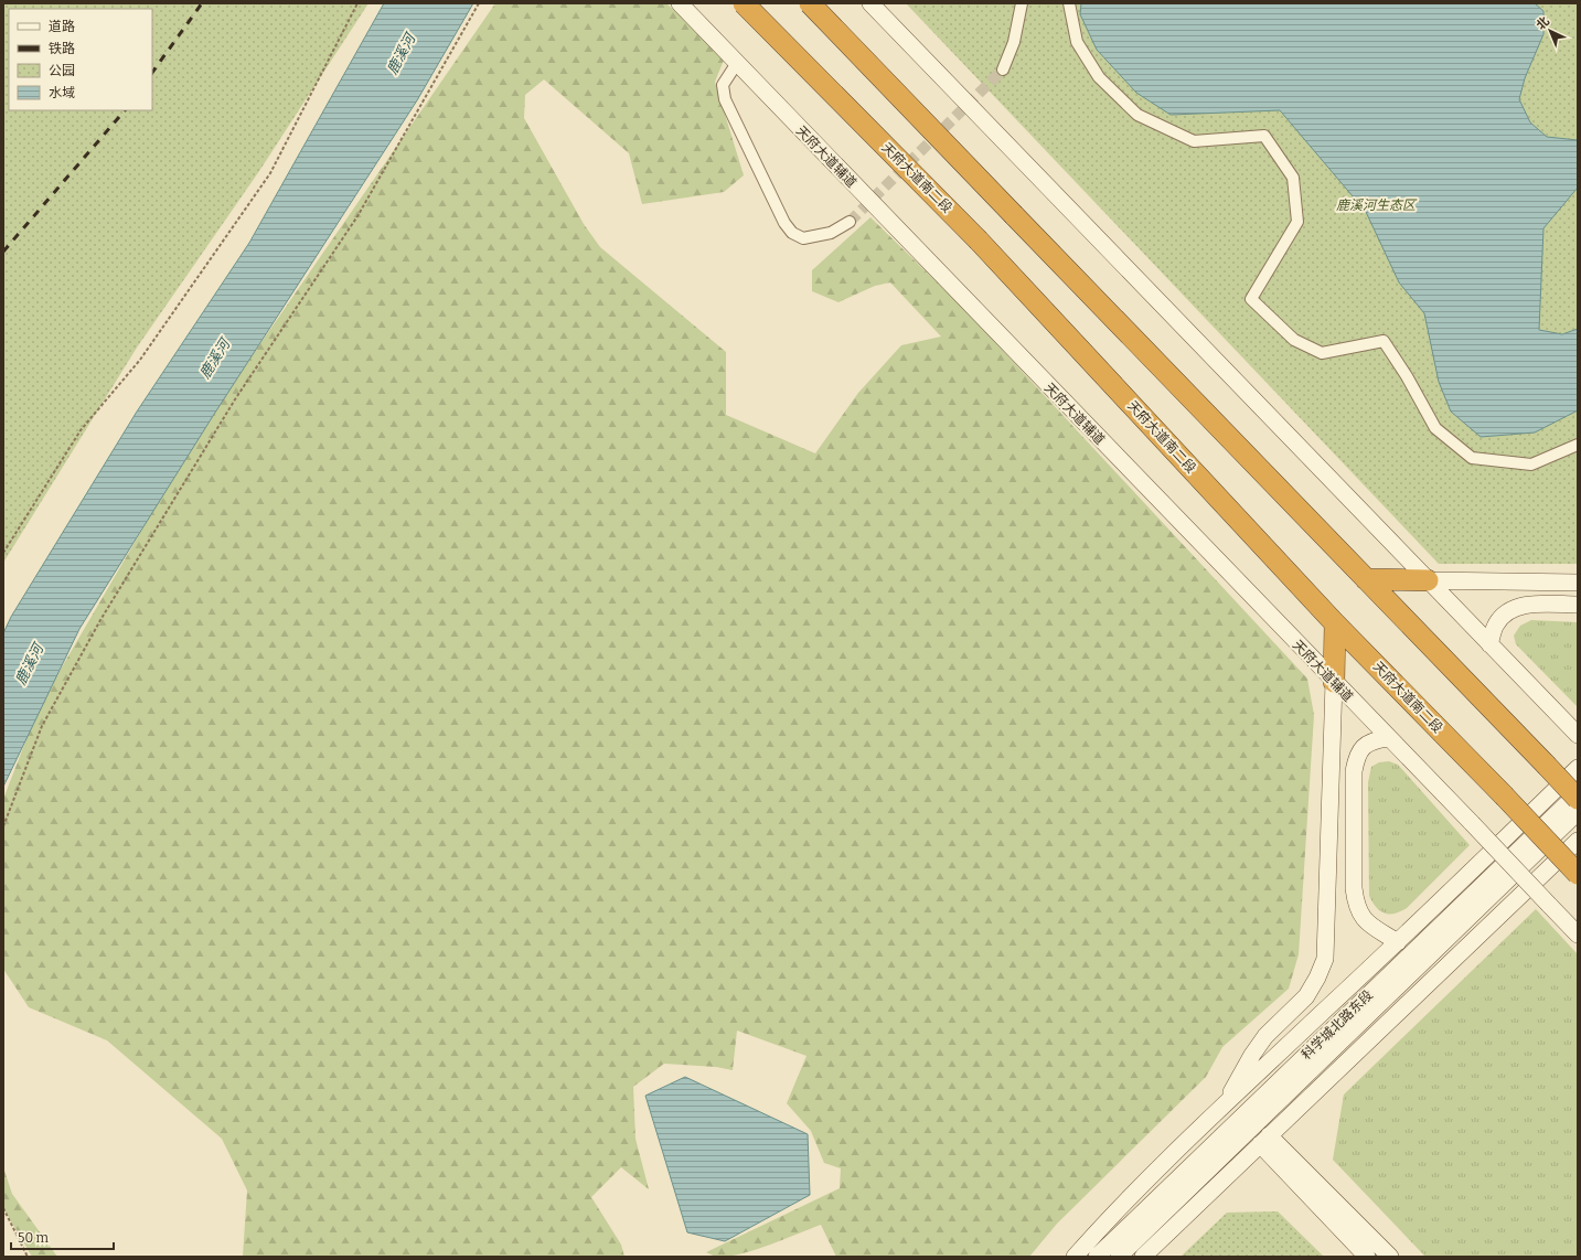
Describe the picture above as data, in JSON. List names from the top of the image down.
{
  "streets": {
    "highway": ["天府大道南二段"],
    "street": ["天府大道辅道", "科学城北路东段"]
  },
  "water": ["鹿溪河"],
  "parks": ["鹿溪河生态区"],
  "legend": [
    "道路",
    "铁路",
    "公园",
    "水域"
  ],
  "scale_bar": "50 m",
  "north": "top left"
}
